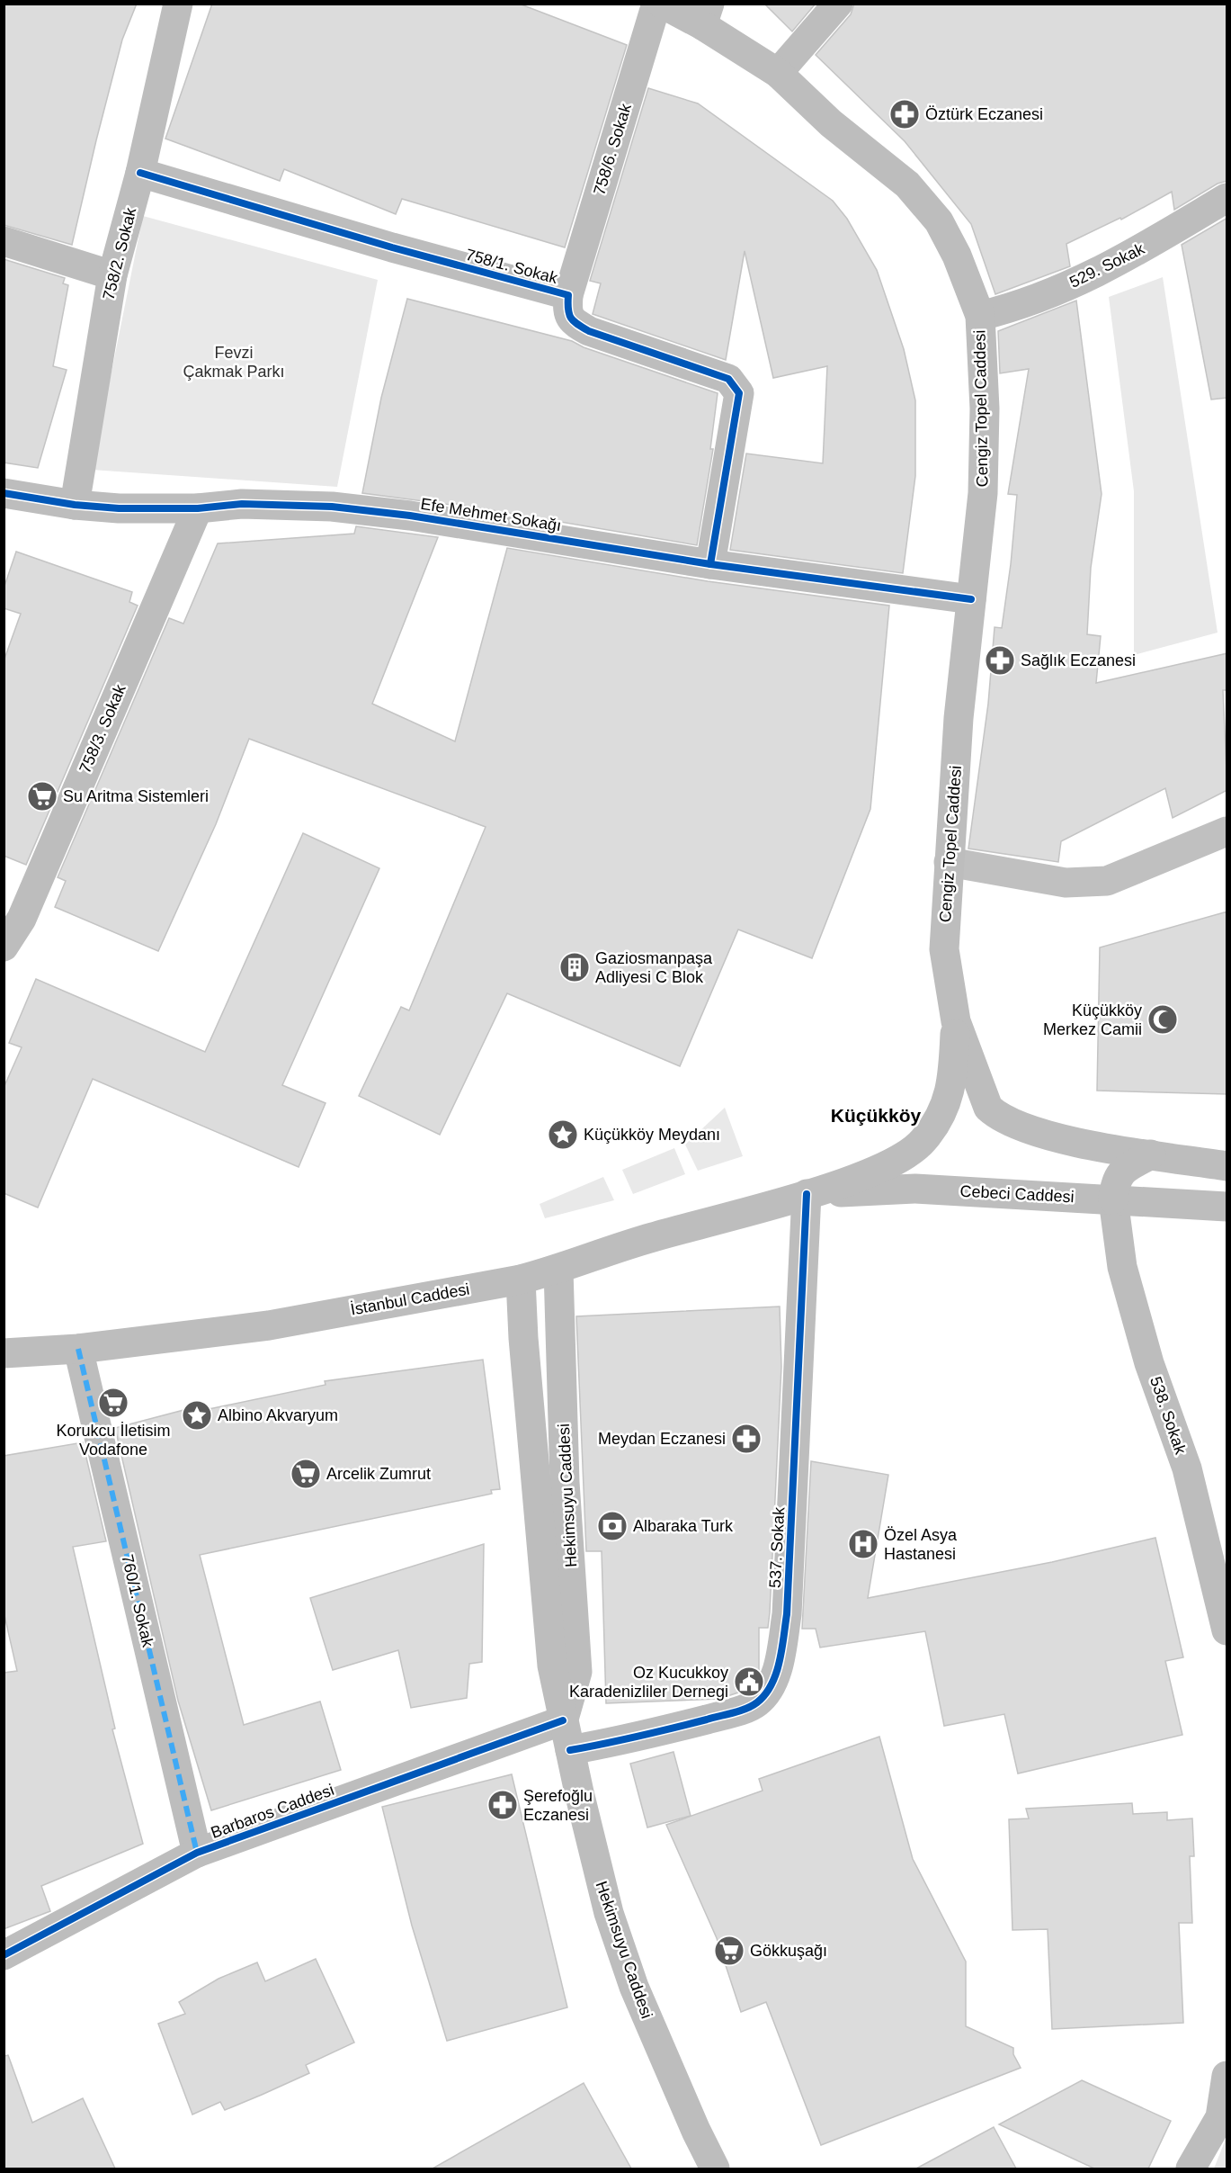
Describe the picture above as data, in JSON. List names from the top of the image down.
{
  "streets": {
    "street": [
      "758/6. Sokak",
      "758/2. Sokak",
      "529. Sokak",
      "758/1. Sokak",
      "Cengiz Topel Caddesi",
      "Efe Mehmet Sokağı",
      "758/3. Sokak",
      "Cebeci Caddesi",
      "İstanbul Caddesi",
      "538. Sokak",
      "Hekimsuyu Caddesi",
      "537. Sokak",
      "760/1. Sokak",
      "Barbaros Caddesi"
    ]
  },
  "crossings": [
    ["758/6. Sokak", "758/1. Sokak"],
    ["758/2. Sokak", "758/1. Sokak"],
    ["758/2. Sokak", "Efe Mehmet Sokağı"],
    ["529. Sokak", "Cengiz Topel Caddesi"],
    ["758/1. Sokak", "Efe Mehmet Sokağı"],
    ["Cengiz Topel Caddesi", "Efe Mehmet Sokağı"],
    ["Efe Mehmet Sokağı", "758/3. Sokak"],
    ["Cebeci Caddesi", "İstanbul Caddesi"],
    ["Cebeci Caddesi", "538. Sokak"],
    ["Cebeci Caddesi", "537. Sokak"],
    ["İstanbul Caddesi", "Hekimsuyu Caddesi"],
    ["İstanbul Caddesi", "537. Sokak"],
    ["İstanbul Caddesi", "760/1. Sokak"],
    ["Hekimsuyu Caddesi", "537. Sokak"],
    ["Hekimsuyu Caddesi", "Barbaros Caddesi"],
    ["760/1. Sokak", "Barbaros Caddesi"]
  ],
  "districts": ["Küçükköy"],
  "parks": ["Fevzi Çakmak Parkı"],
  "places": {
    "pharmacy": [
      "Öztürk Eczanesi",
      "Sağlık Eczanesi",
      "Meydan Eczanesi",
      "Şerefoğlu Eczanesi"
    ],
    "supermarket": [
      "Su Aritma Sistemleri",
      "Korukcu İletisim Vodafone",
      "Arcelik Zumrut",
      "Gökkuşağı"
    ],
    "building": ["Gaziosmanpaşa Adliyesi C Blok"],
    "mosque": ["Küçükköy Merkez Camii"],
    "place": ["Küçükköy Meydanı", "Albino Akvaryum"],
    "bank": ["Albaraka Turk"],
    "hospital": ["Özel Asya Hastanesi"],
    "public building": ["Oz Kucukkoy Karadenizliler Dernegi"]
  }
}
